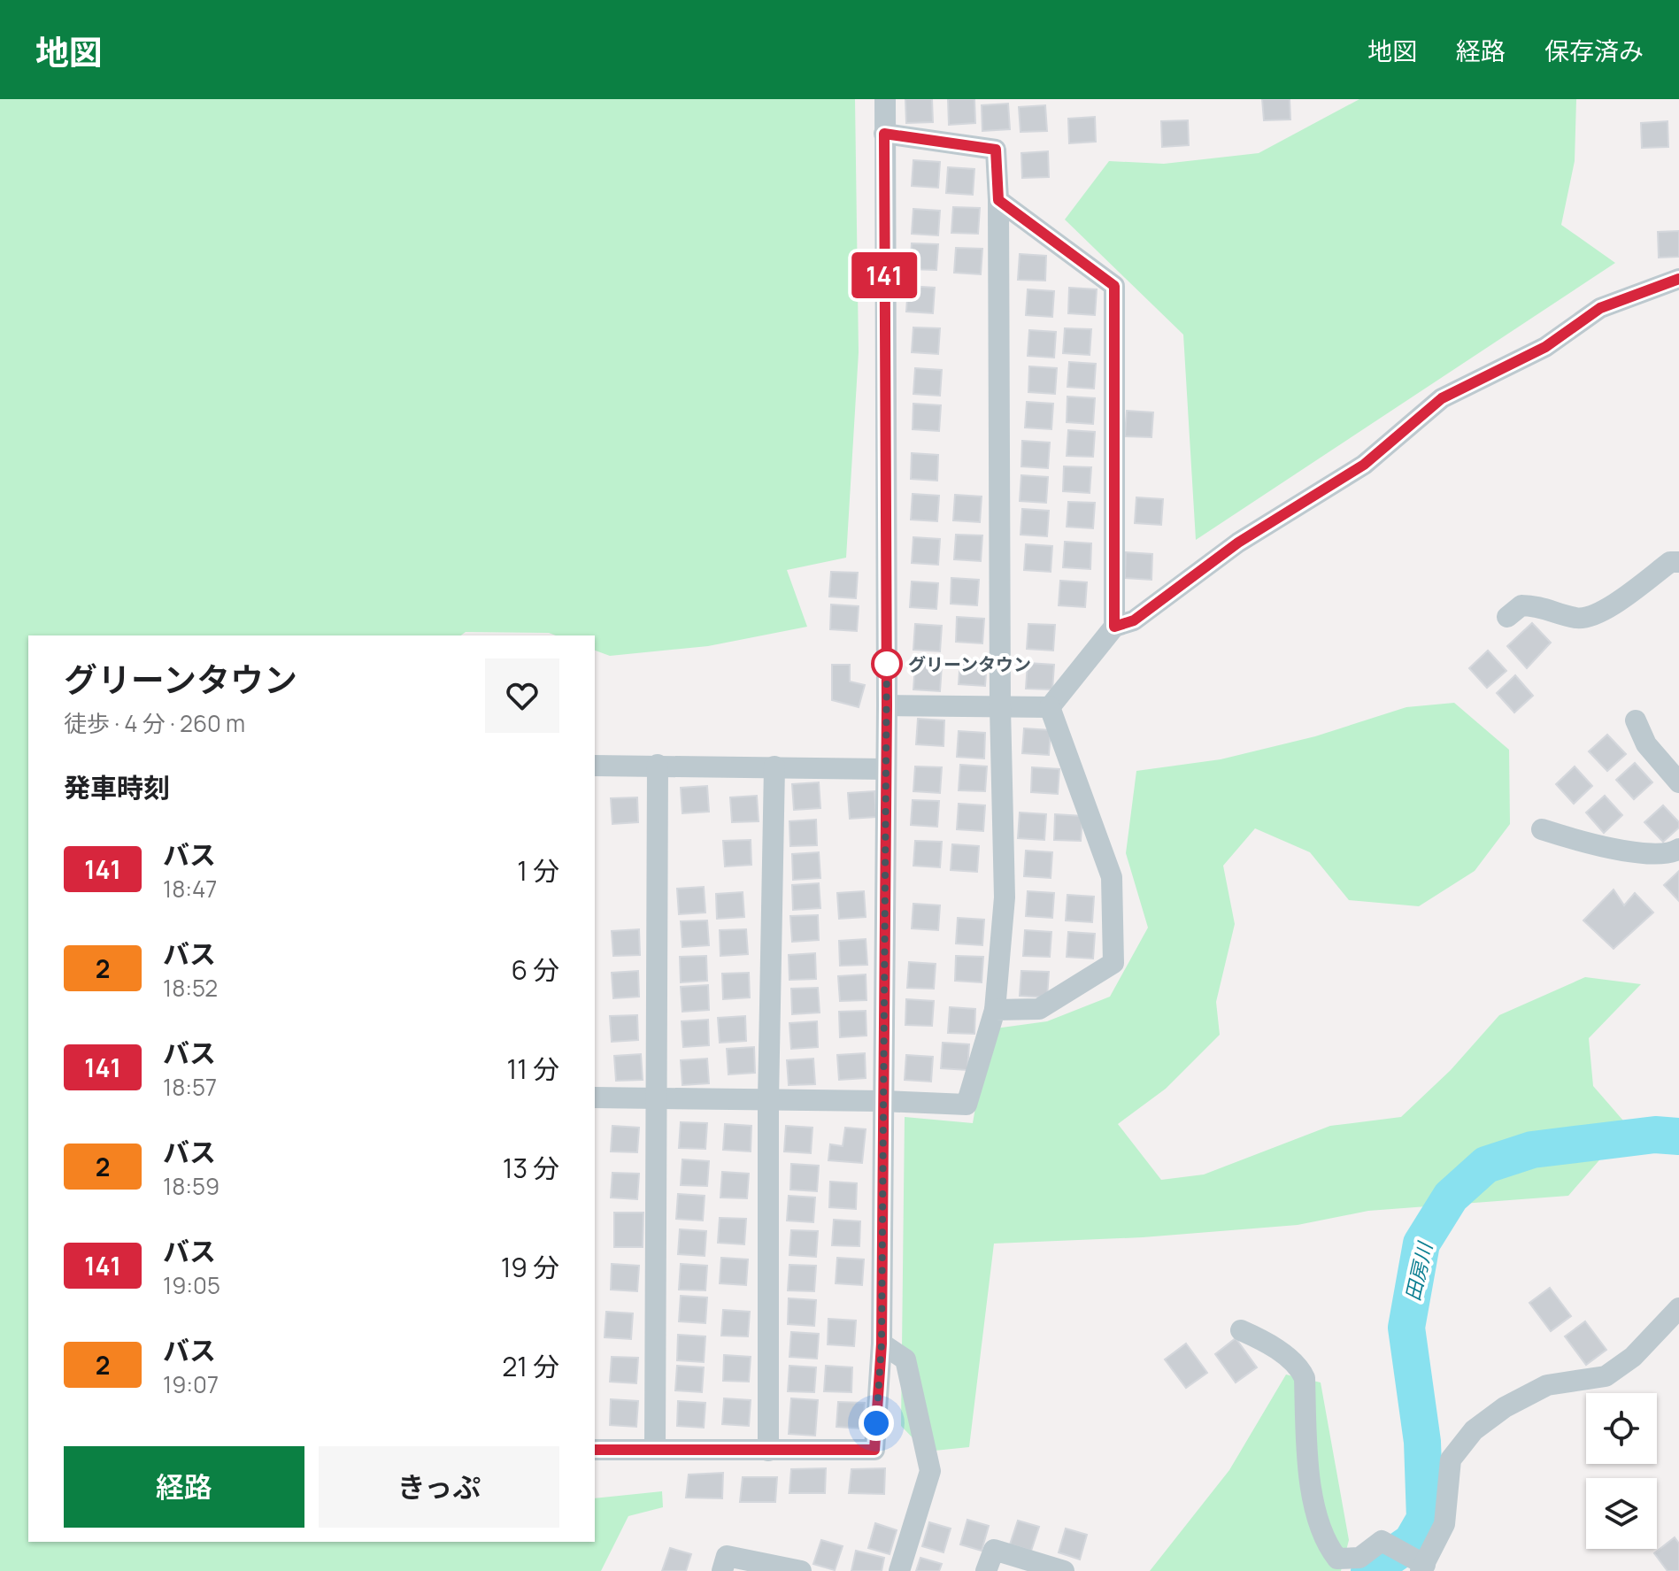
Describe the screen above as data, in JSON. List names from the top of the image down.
{
  "water": ["田房川"],
  "places": ["グリーンタウン"],
  "lines": ["bus line 141"],
  "page": {
    "header": "地図",
    "nav": ["地図", "経路", "保存済み"],
    "on_map": "141",
    "heading": [
      ["グリーンタウン", "徒歩 · 4 分 · 260 m"],
      "発車時刻"
    ],
    "list": [
      {
        "mark": "141",
        "name": "バス",
        "note": "18:47",
        "value": "1 分"
      },
      {
        "mark": "2",
        "name": "バス",
        "note": "18:52",
        "value": "6 分"
      },
      {
        "mark": "141",
        "name": "バス",
        "note": "18:57",
        "value": "11 分"
      },
      {
        "mark": "2",
        "name": "バス",
        "note": "18:59",
        "value": "13 分"
      },
      {
        "mark": "141",
        "name": "バス",
        "note": "19:05",
        "value": "19 分"
      },
      {
        "mark": "2",
        "name": "バス",
        "note": "19:07",
        "value": "21 分"
      }
    ],
    "buttons": ["経路", "きっぷ"]
  }
}
